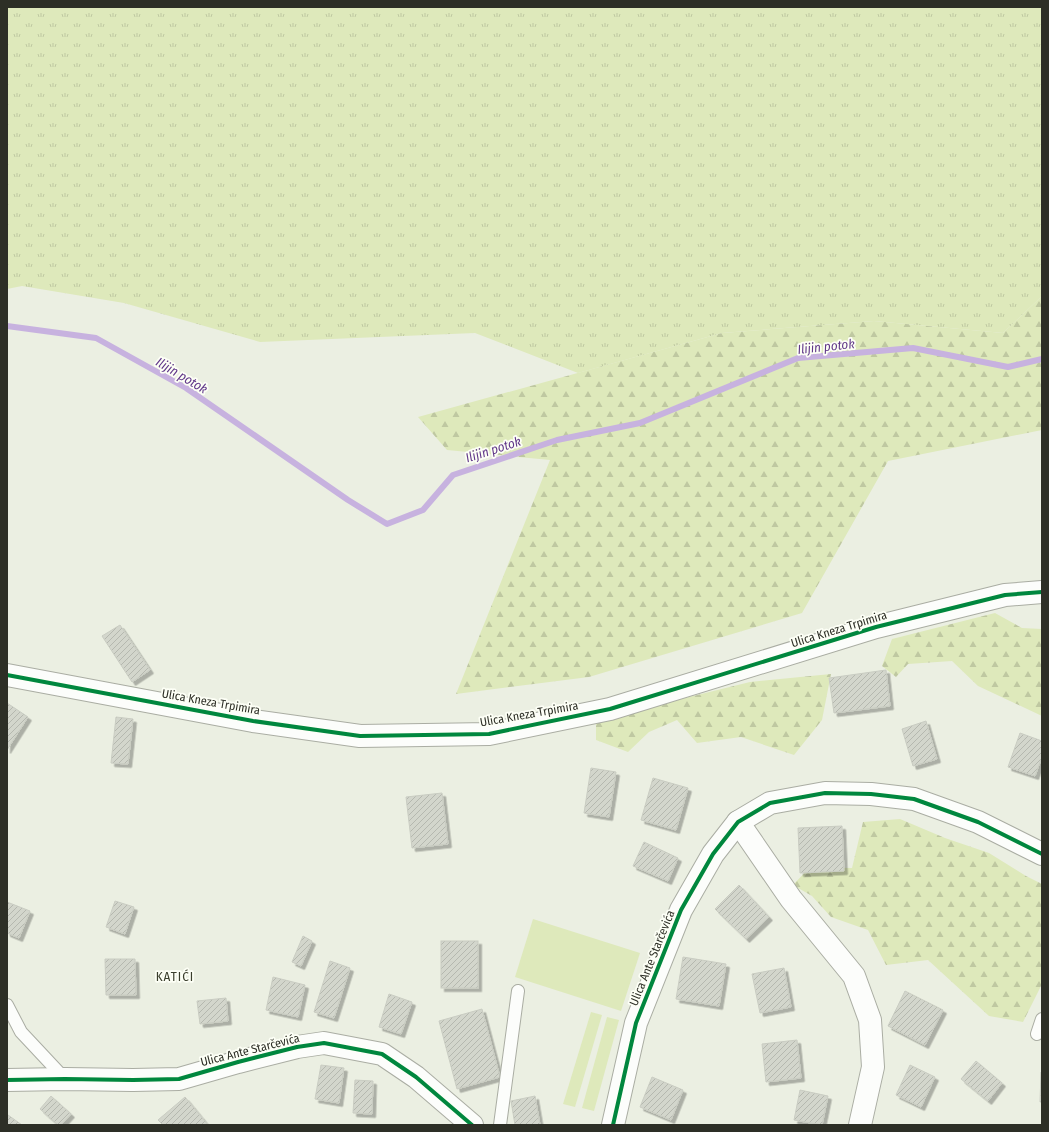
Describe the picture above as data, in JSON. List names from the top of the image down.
{
  "streets": {
    "street": ["Ulica Kneza Trpimira", "Ulica Ante Starčevića"]
  },
  "districts": ["KATIĆI"],
  "water": ["Ilijin potok"]
}
